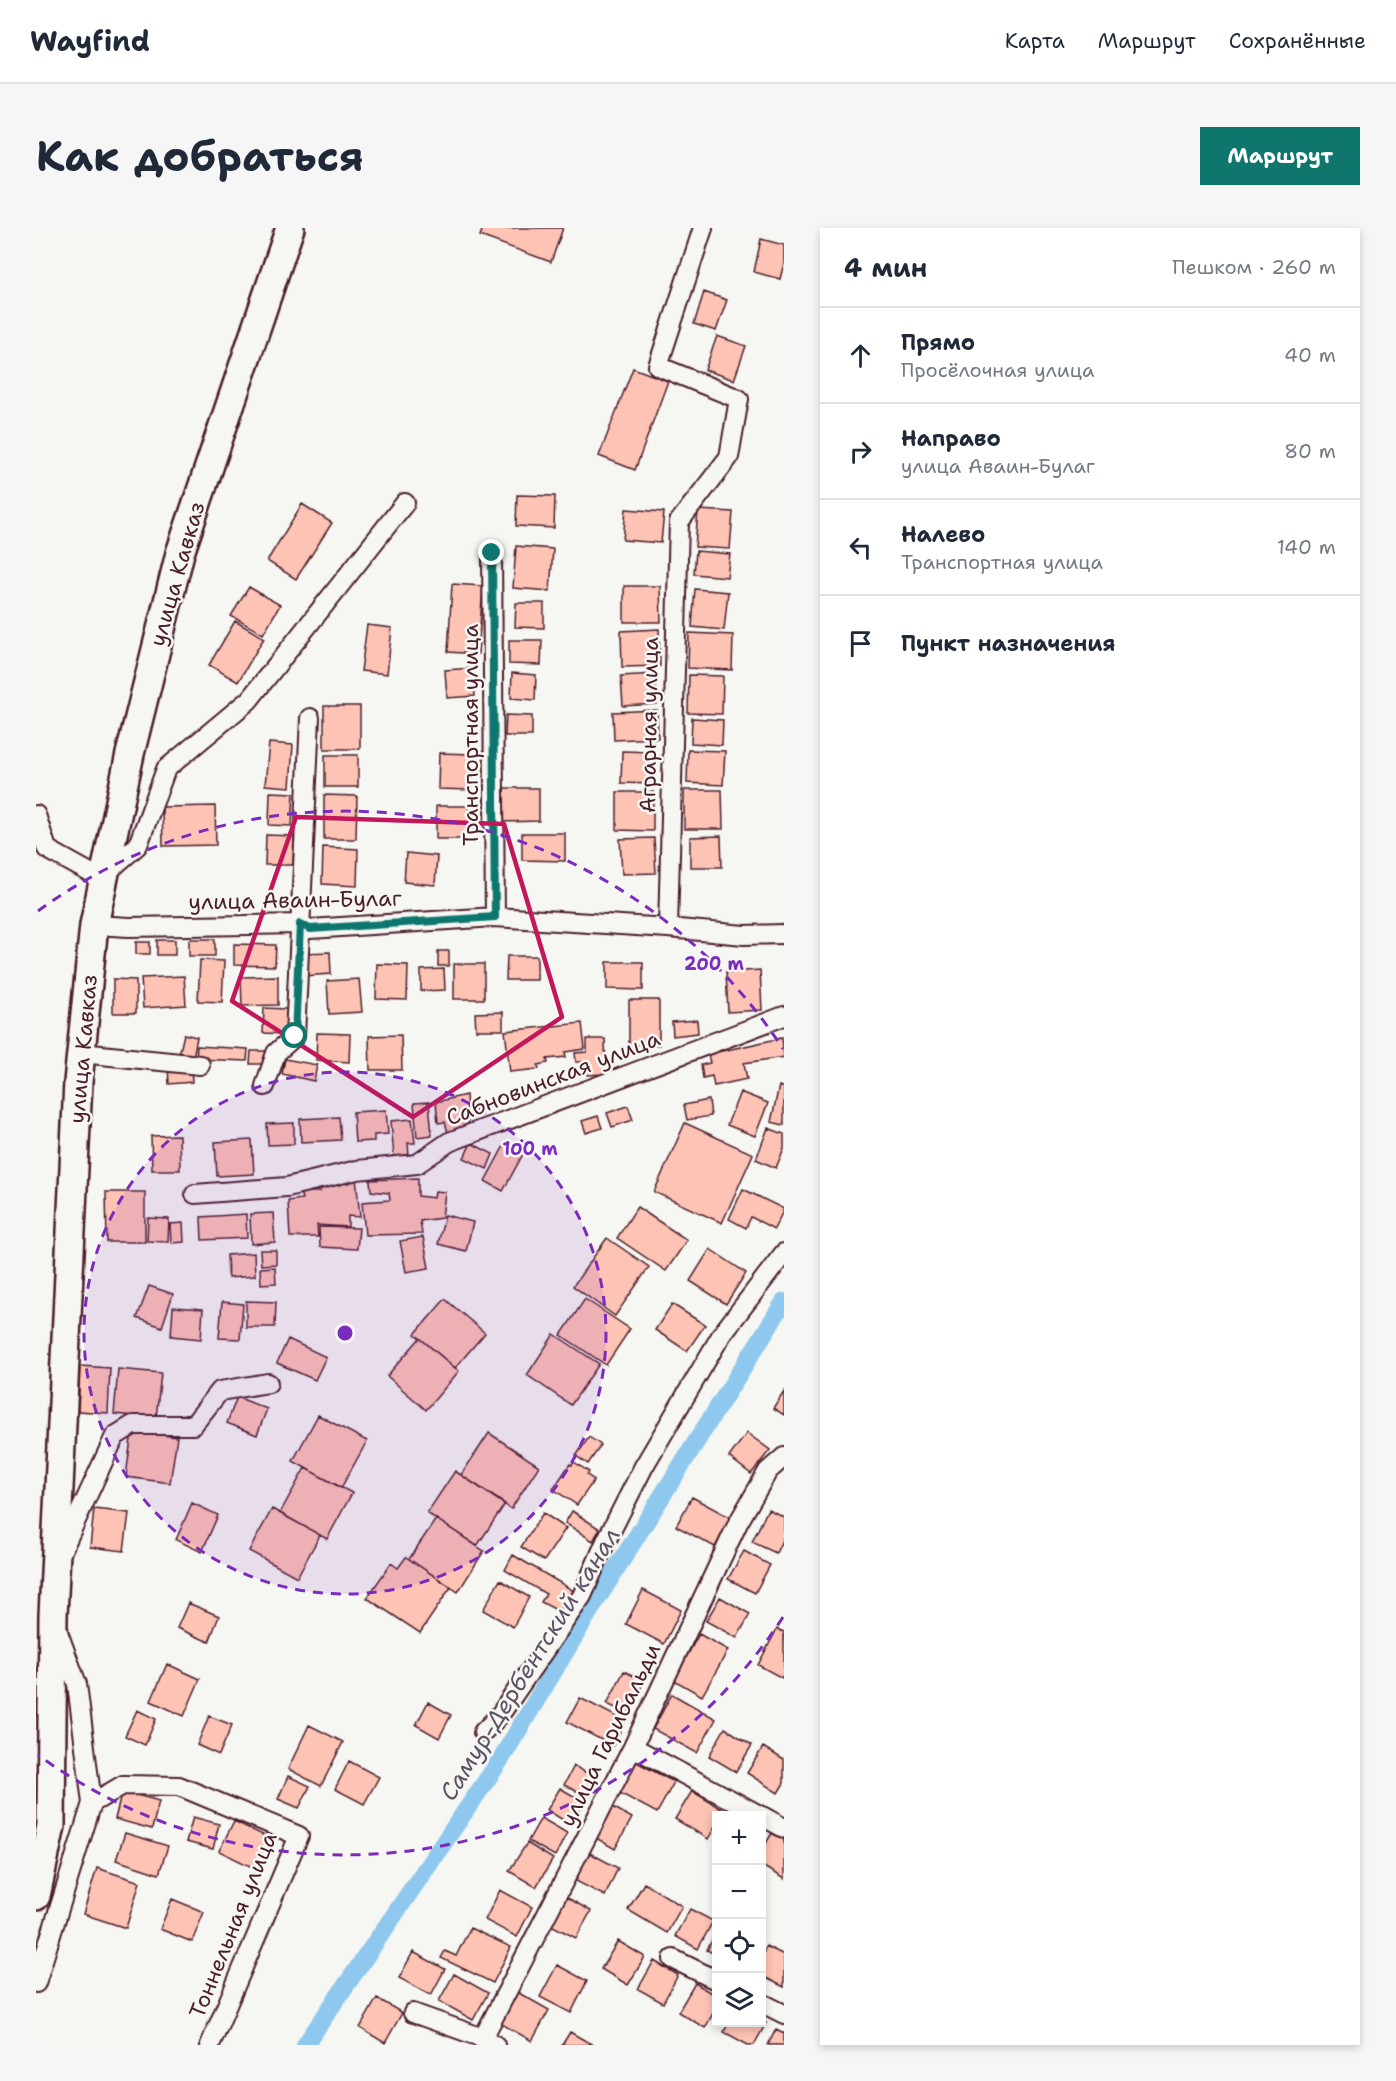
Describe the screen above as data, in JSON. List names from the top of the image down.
{
  "streets": {
    "highway": ["улица Кавказ"],
    "street": [
      "Аграрная улица",
      "Транспортная улица",
      "улица Аваин-Булаг",
      "Сабновинская улица",
      "улица Гарибальди",
      "Тоннельная улица"
    ]
  },
  "crossings": [
    ["улица Кавказ", "улица Аваин-Булаг"],
    ["Аграрная улица", "улица Аваин-Булаг"],
    ["Транспортная улица", "улица Аваин-Булаг"]
  ],
  "water": ["Самур-Дербентский канал"],
  "page": {
    "header": "Wayfind",
    "nav": ["Карта", "Маршрут", "Сохранённые"],
    "buttons": "Маршрут",
    "title": "Как добраться",
    "heading": ["4 мин", "Пешком · 260 m"],
    "list": [
      ["Прямо", "Просёлочная улица", "40 m"],
      ["Направо", "улица Аваин-Булаг", "80 m"],
      ["Налево", "Транспортная улица", "140 m"],
      "Пункт назначения"
    ],
    "map_buttons": ["+", "−"]
  },
  "rings": ["200 m", "100 m"]
}
